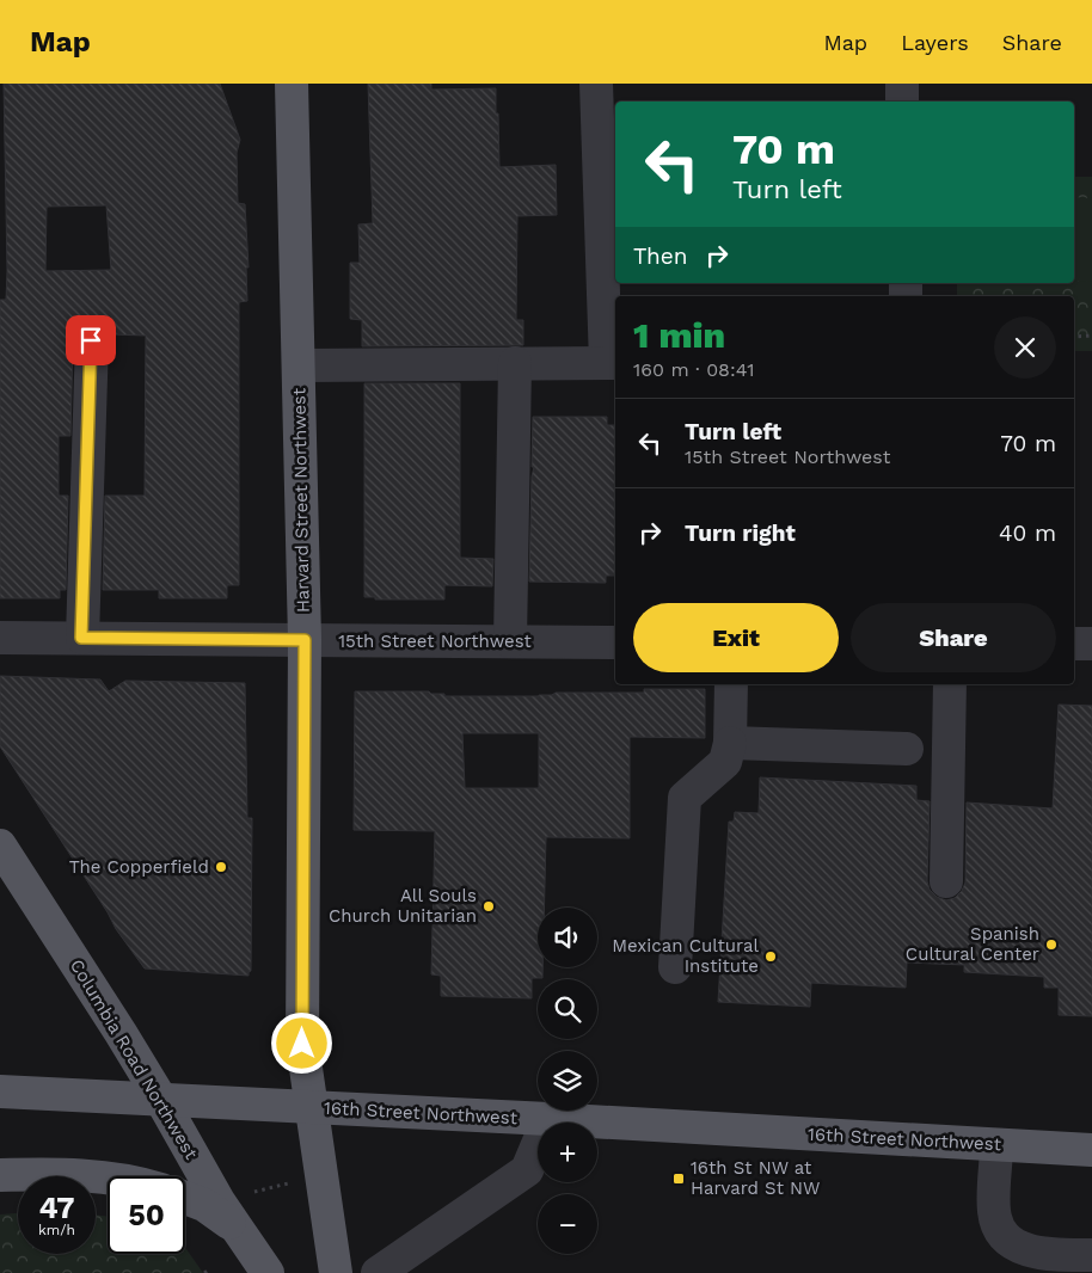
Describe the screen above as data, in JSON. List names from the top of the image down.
{
  "streets": {
    "main road": ["Harvard Street Northwest", "Columbia Road Northwest", "16th Street Northwest"],
    "street": ["15th Street Northwest"]
  },
  "crossings": [
    ["Harvard Street Northwest", "15th Street Northwest"],
    ["Harvard Street Northwest", "16th Street Northwest"],
    ["Columbia Road Northwest", "16th Street Northwest"]
  ],
  "places": {
    "other": [
      "The Copperfield",
      "All Souls Church Unitarian",
      "Spanish Cultural Center",
      "Mexican Cultural Institute"
    ],
    "transit": ["16th St NW at Harvard St NW"]
  },
  "page": {
    "header": "Map",
    "nav": ["Map", "Layers", "Share"],
    "turn": ["70 m", "Turn left"],
    "then": "Then",
    "heading": ["1 min", "160 m · 08:41"],
    "list": [
      {
        "name": "Turn left",
        "note": "15th Street Northwest",
        "value": "70 m"
      },
      {
        "name": "Turn right",
        "value": "40 m"
      }
    ],
    "buttons": ["Exit", "Share"],
    "map_buttons": ["+", "−"],
    "speed": "47 km/h",
    "limit": "50"
  }
}
